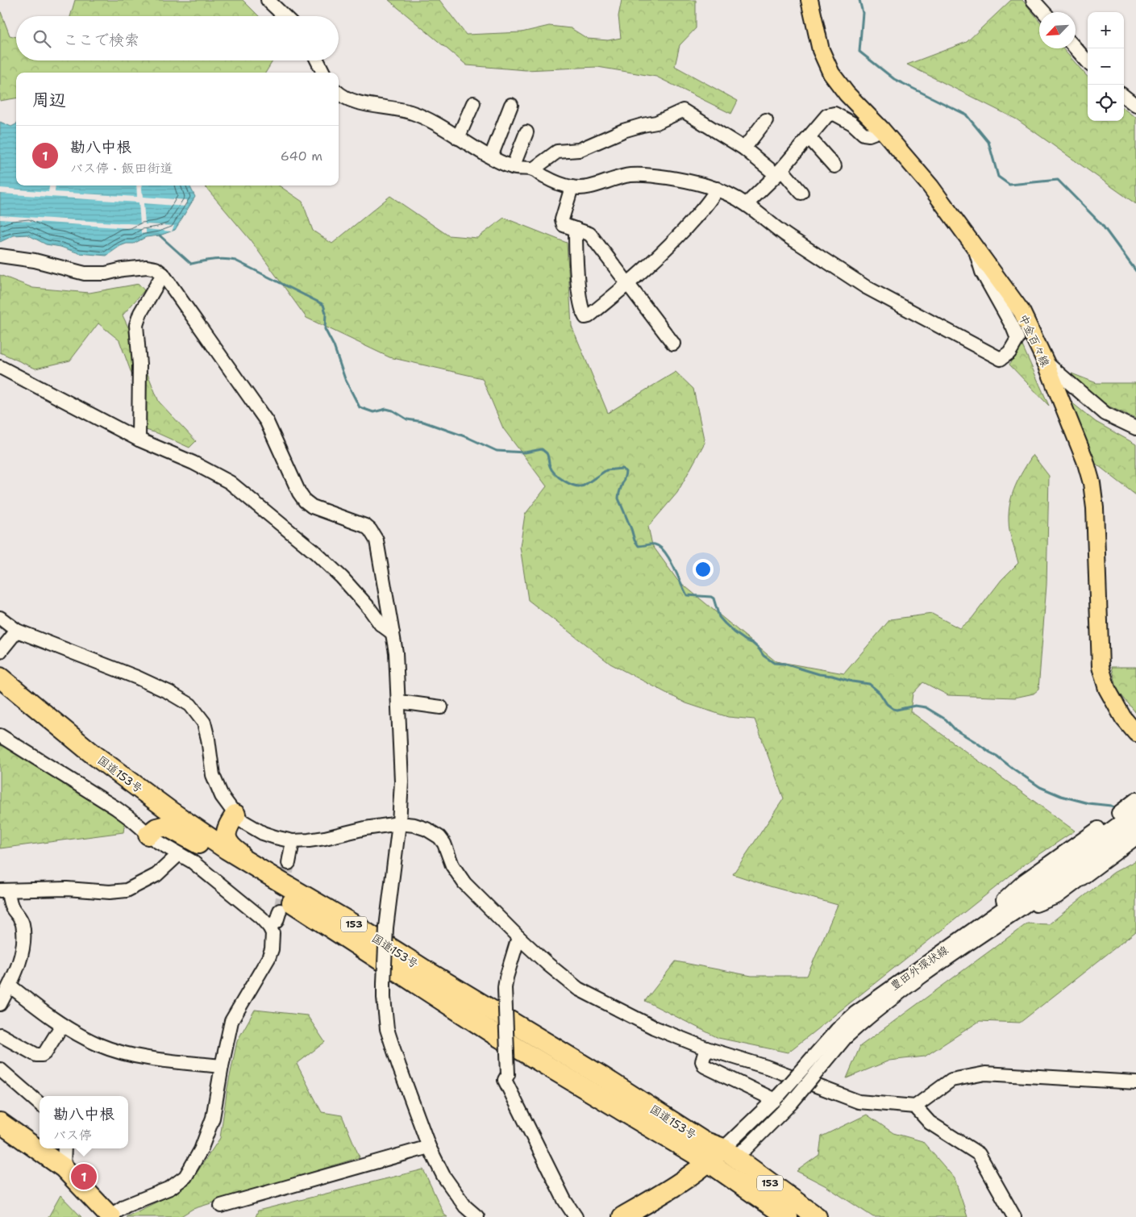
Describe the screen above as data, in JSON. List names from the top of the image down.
{
  "streets": {
    "highway": ["国道153号", "153"],
    "main road": ["中金百々線"],
    "street": ["豊田外環状線"]
  },
  "crossings": [
    ["国道153号", "153"],
    ["国道153号", "豊田外環状線"]
  ],
  "north": "bottom left",
  "page": {
    "map_buttons": ["+", "−"],
    "search": "ここで検索",
    "heading": "周辺",
    "list": [
      {
        "mark": "1",
        "name": "勘八中根",
        "note": "バス停 · 飯田街道",
        "value": "640 m"
      }
    ],
    "popup": ["勘八中根", "バス停"],
    "pins": "1"
  }
}
